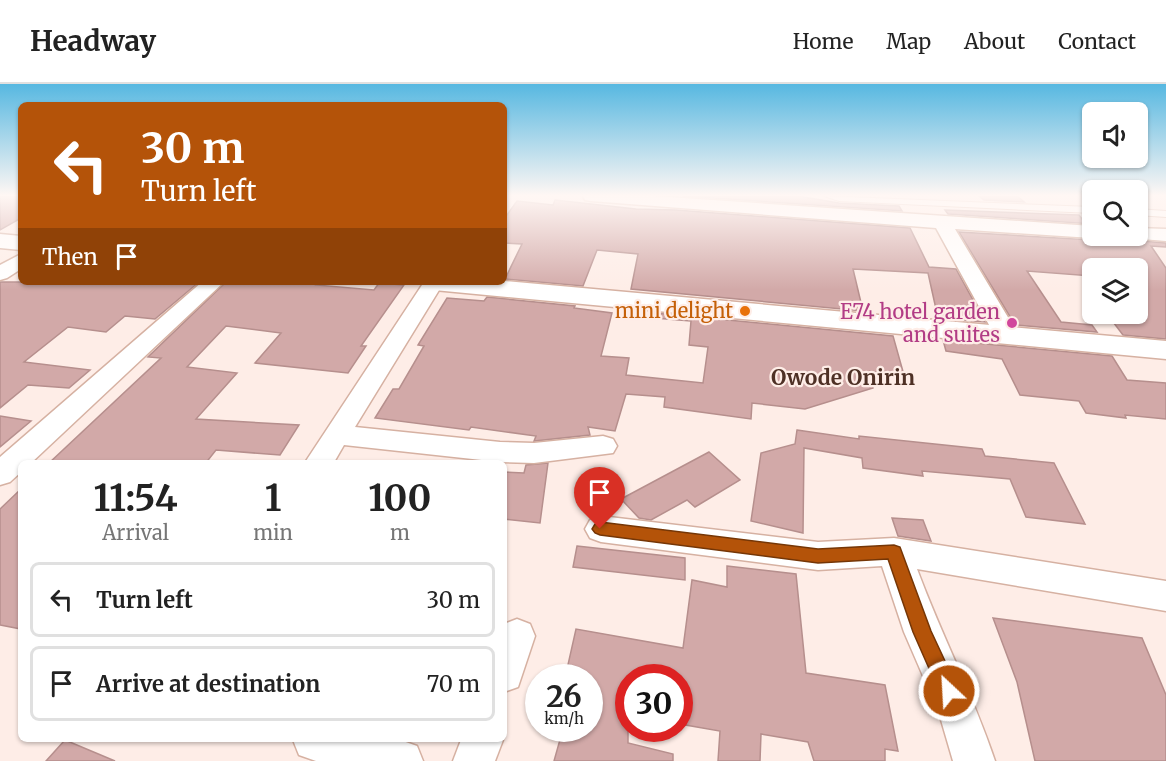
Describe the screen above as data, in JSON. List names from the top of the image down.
{
  "districts": ["Owode Onirin"],
  "places": ["mini delight", "E74 hotel garden and suites"],
  "page": {
    "header": "Headway",
    "nav": [
      "Home",
      "Map",
      "About",
      "Contact"
    ],
    "turn": ["30 m", "Turn left"],
    "then": "Then",
    "eta": [
      "11:54",
      "Arrival",
      "1",
      "min",
      "100",
      "m"
    ],
    "list": [
      {
        "name": "Turn left",
        "value": "30 m"
      },
      {
        "name": "Arrive at destination",
        "value": "70 m"
      }
    ],
    "speed": "26 km/h",
    "limit": "30"
  }
}
